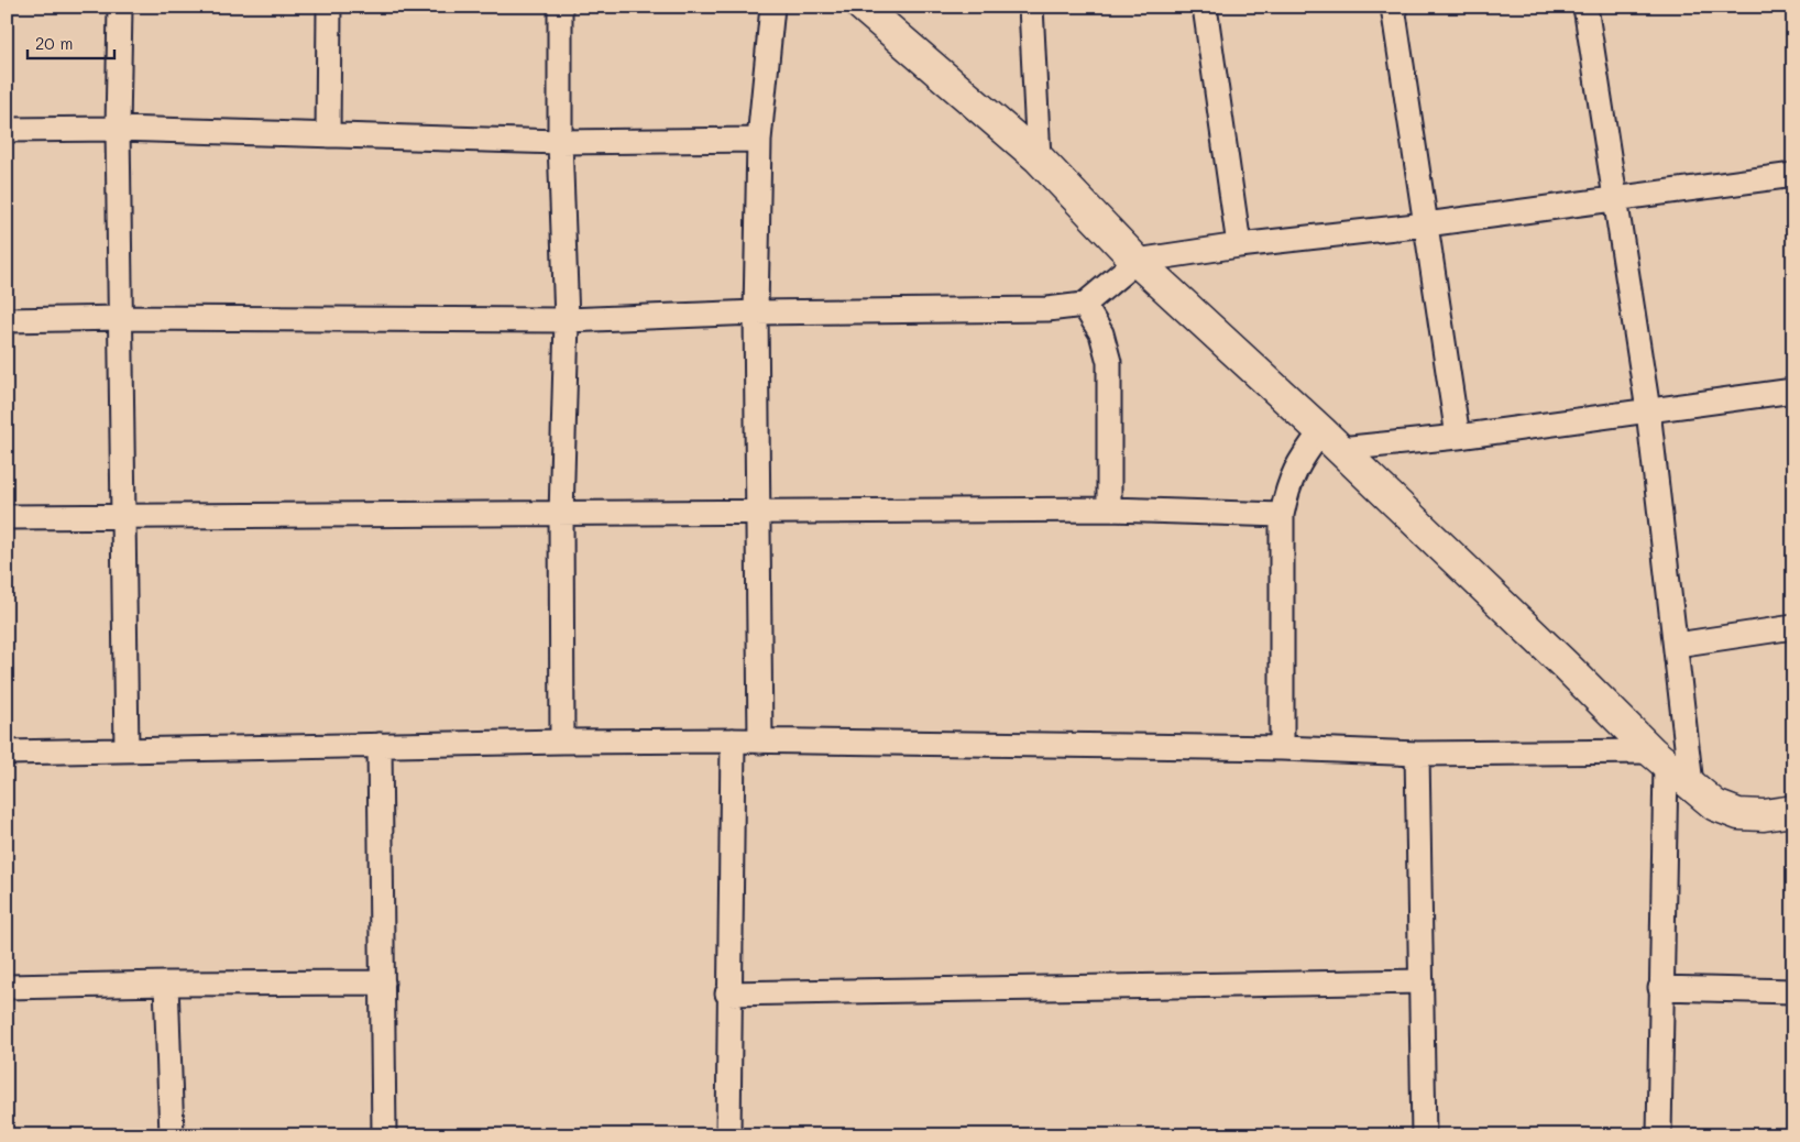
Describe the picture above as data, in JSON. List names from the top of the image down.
{
  "scale_bar": "20 m"
}
